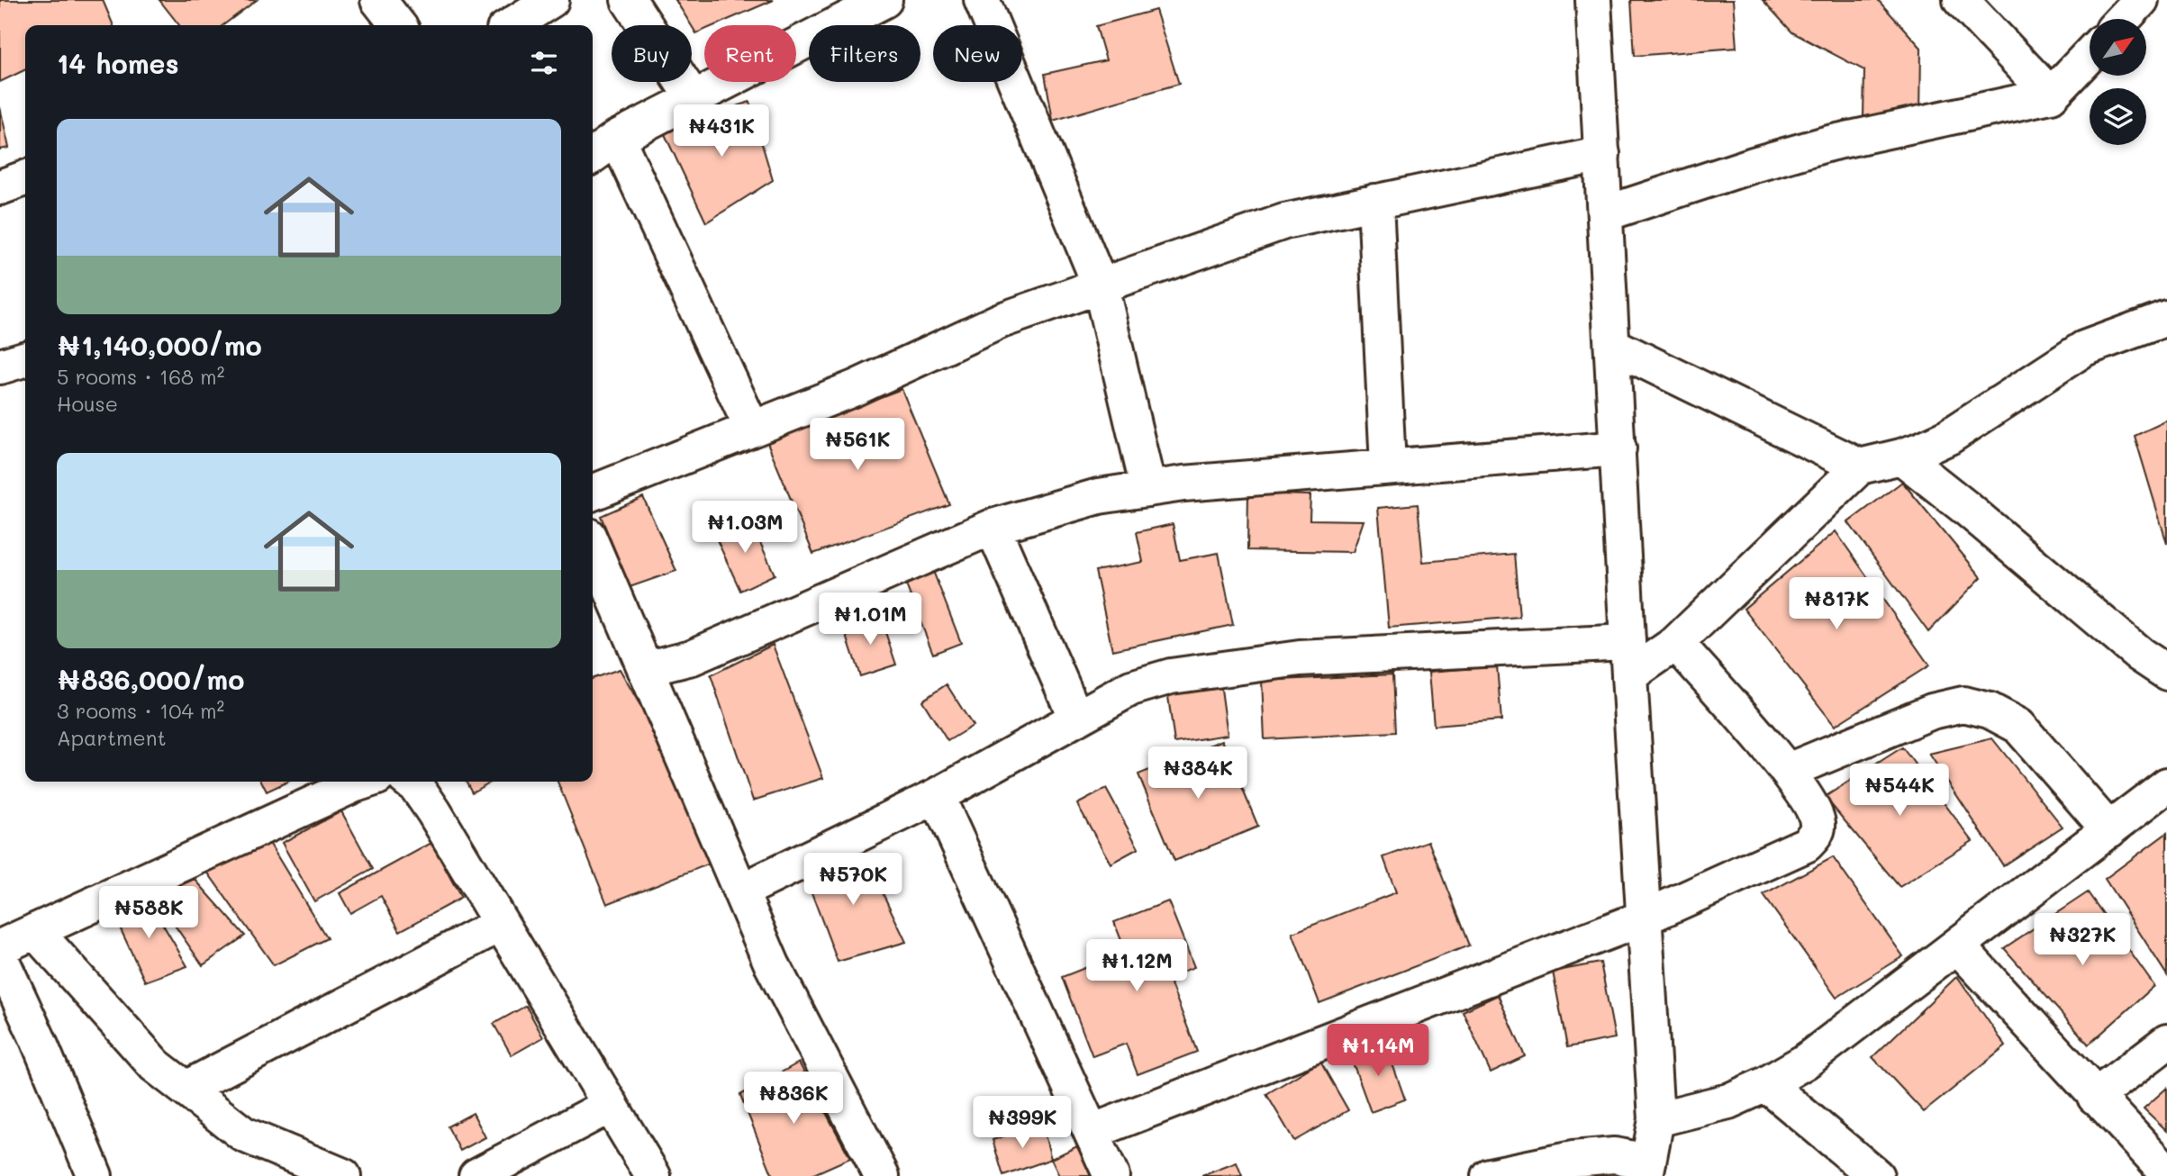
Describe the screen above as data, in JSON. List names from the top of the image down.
{
  "north": "top right",
  "page": {
    "chip": [
      "Buy",
      "Rent",
      "Filters",
      "New"
    ],
    "heading": "14 homes",
    "list": [
      {
        "name": "₦1,140,000/mo",
        "note": "5 rooms · 168 m² · House"
      },
      {
        "name": "₦836,000/mo",
        "note": "3 rooms · 104 m² · Apartment"
      }
    ],
    "price": [
      "₦431K",
      "₦561K",
      "₦1.03M",
      "₦817K",
      "₦1.01M",
      "₦384K",
      "₦544K",
      "₦570K",
      "₦588K",
      "₦327K",
      "₦1.12M",
      "₦1.14M",
      "₦836K",
      "₦399K"
    ]
  }
}
